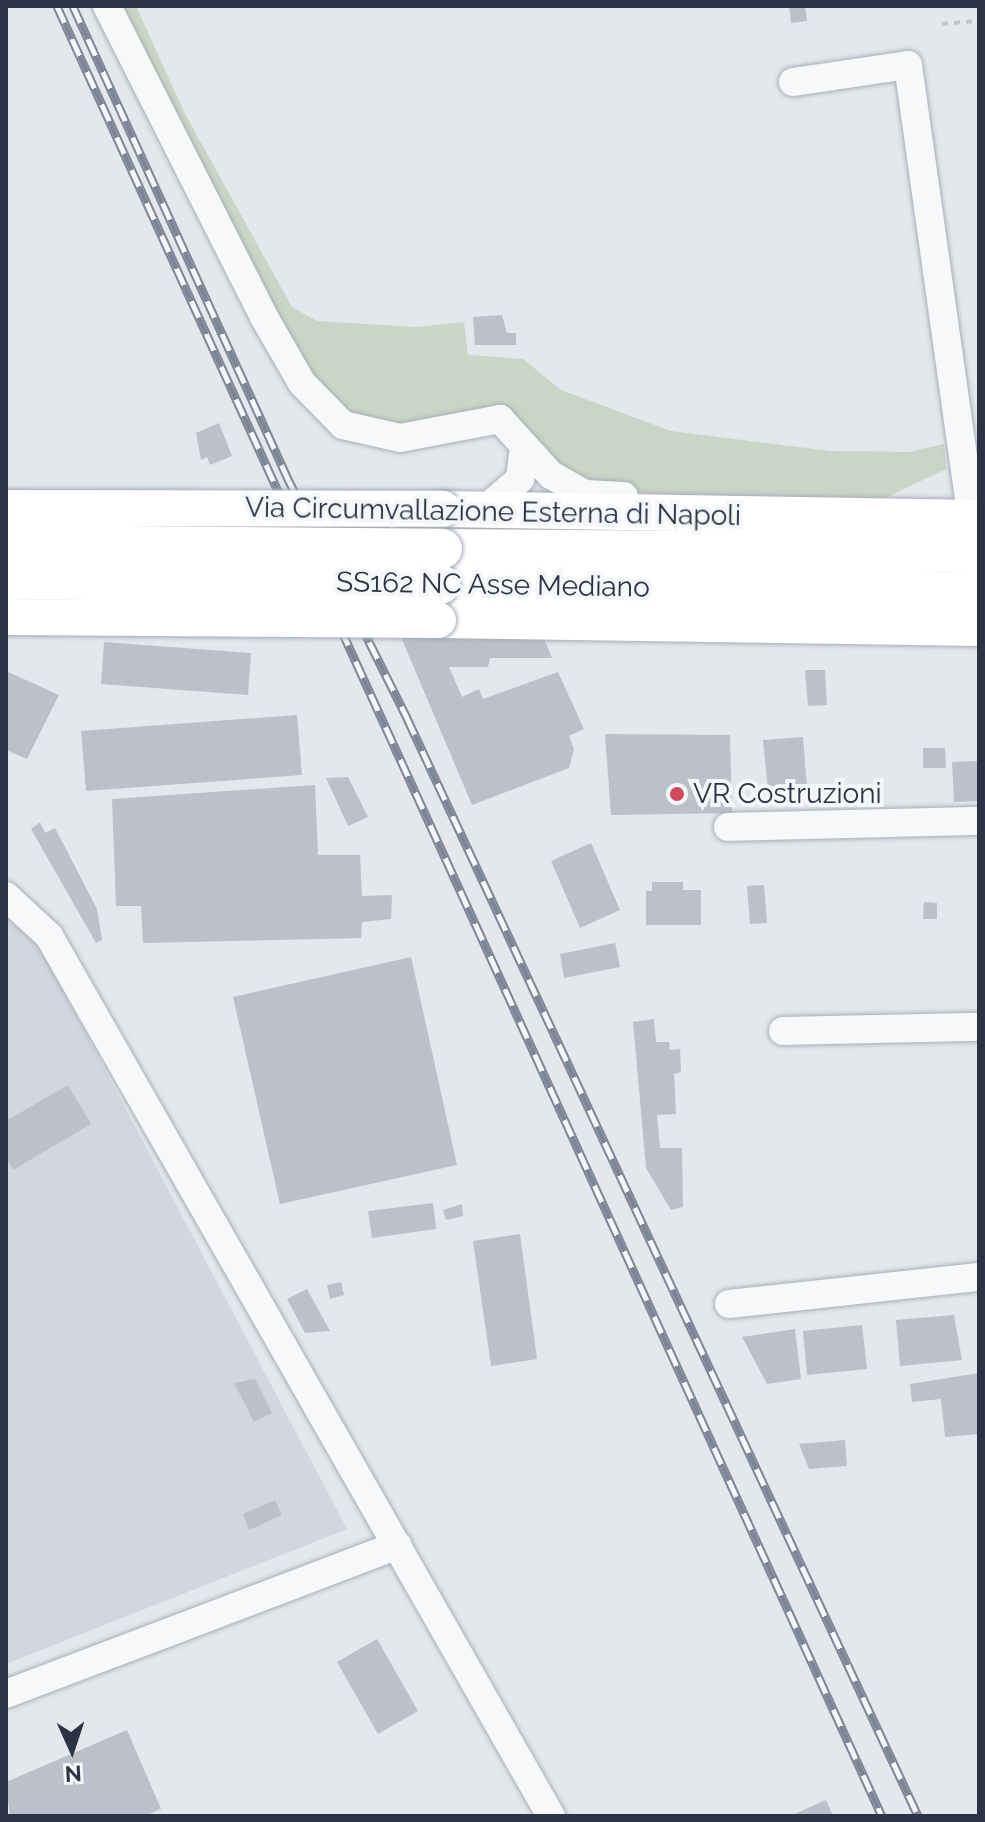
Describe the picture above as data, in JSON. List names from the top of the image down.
{
  "streets": {
    "highway": ["SS162 NC Asse Mediano"],
    "main road": ["Via Circumvallazione Esterna di Napoli"]
  },
  "crossings": [
    ["Via Circumvallazione Esterna di Napoli", "SS162 NC Asse Mediano"]
  ],
  "places": ["VR Costruzioni"],
  "north": "bottom"
}
